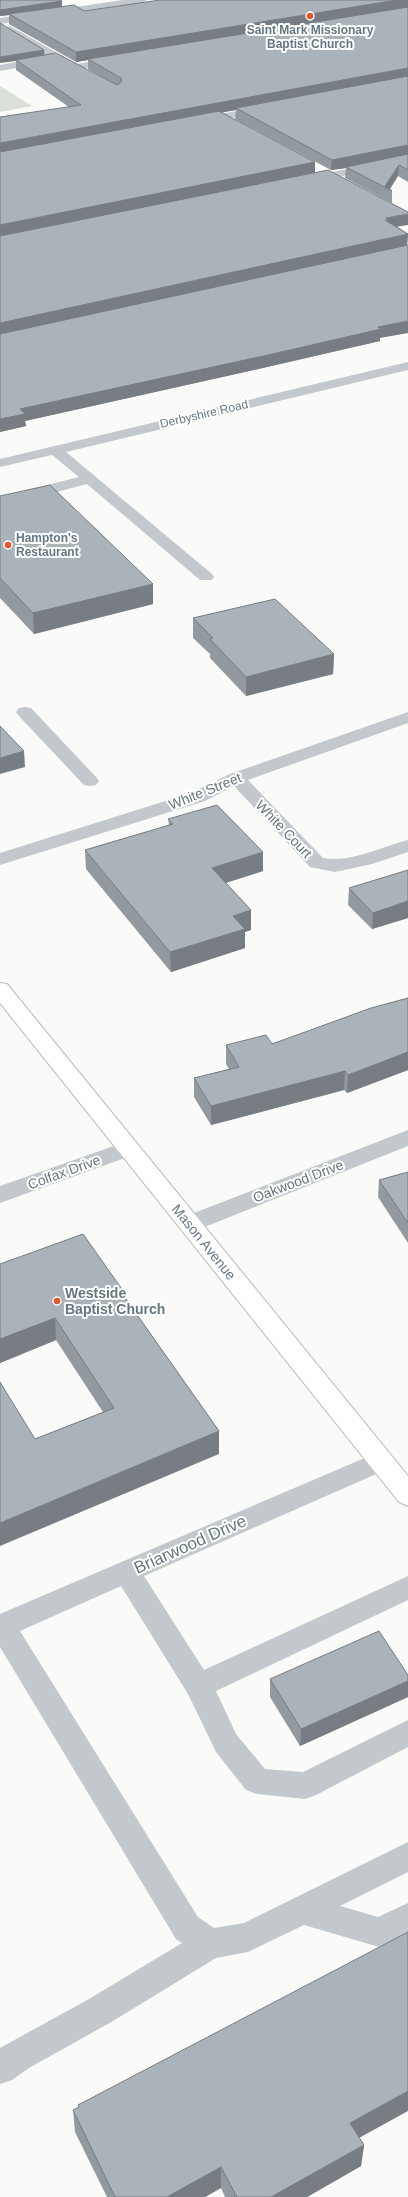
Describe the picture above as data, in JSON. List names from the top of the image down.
{
  "streets": {
    "main road": ["Mason Avenue"],
    "street": [
      "Derbyshire Road",
      "White Street",
      "White Court",
      "Colfax Drive",
      "Oakwood Drive",
      "Briarwood Drive"
    ]
  },
  "crossings": [
    ["White Street", "White Court"],
    ["Colfax Drive", "Mason Avenue"],
    ["Oakwood Drive", "Mason Avenue"],
    ["Mason Avenue", "Briarwood Drive"]
  ],
  "places": ["Saint Mark Missionary Baptist Church", "Hampton's Restaurant", "Westside Baptist Church"]
}
